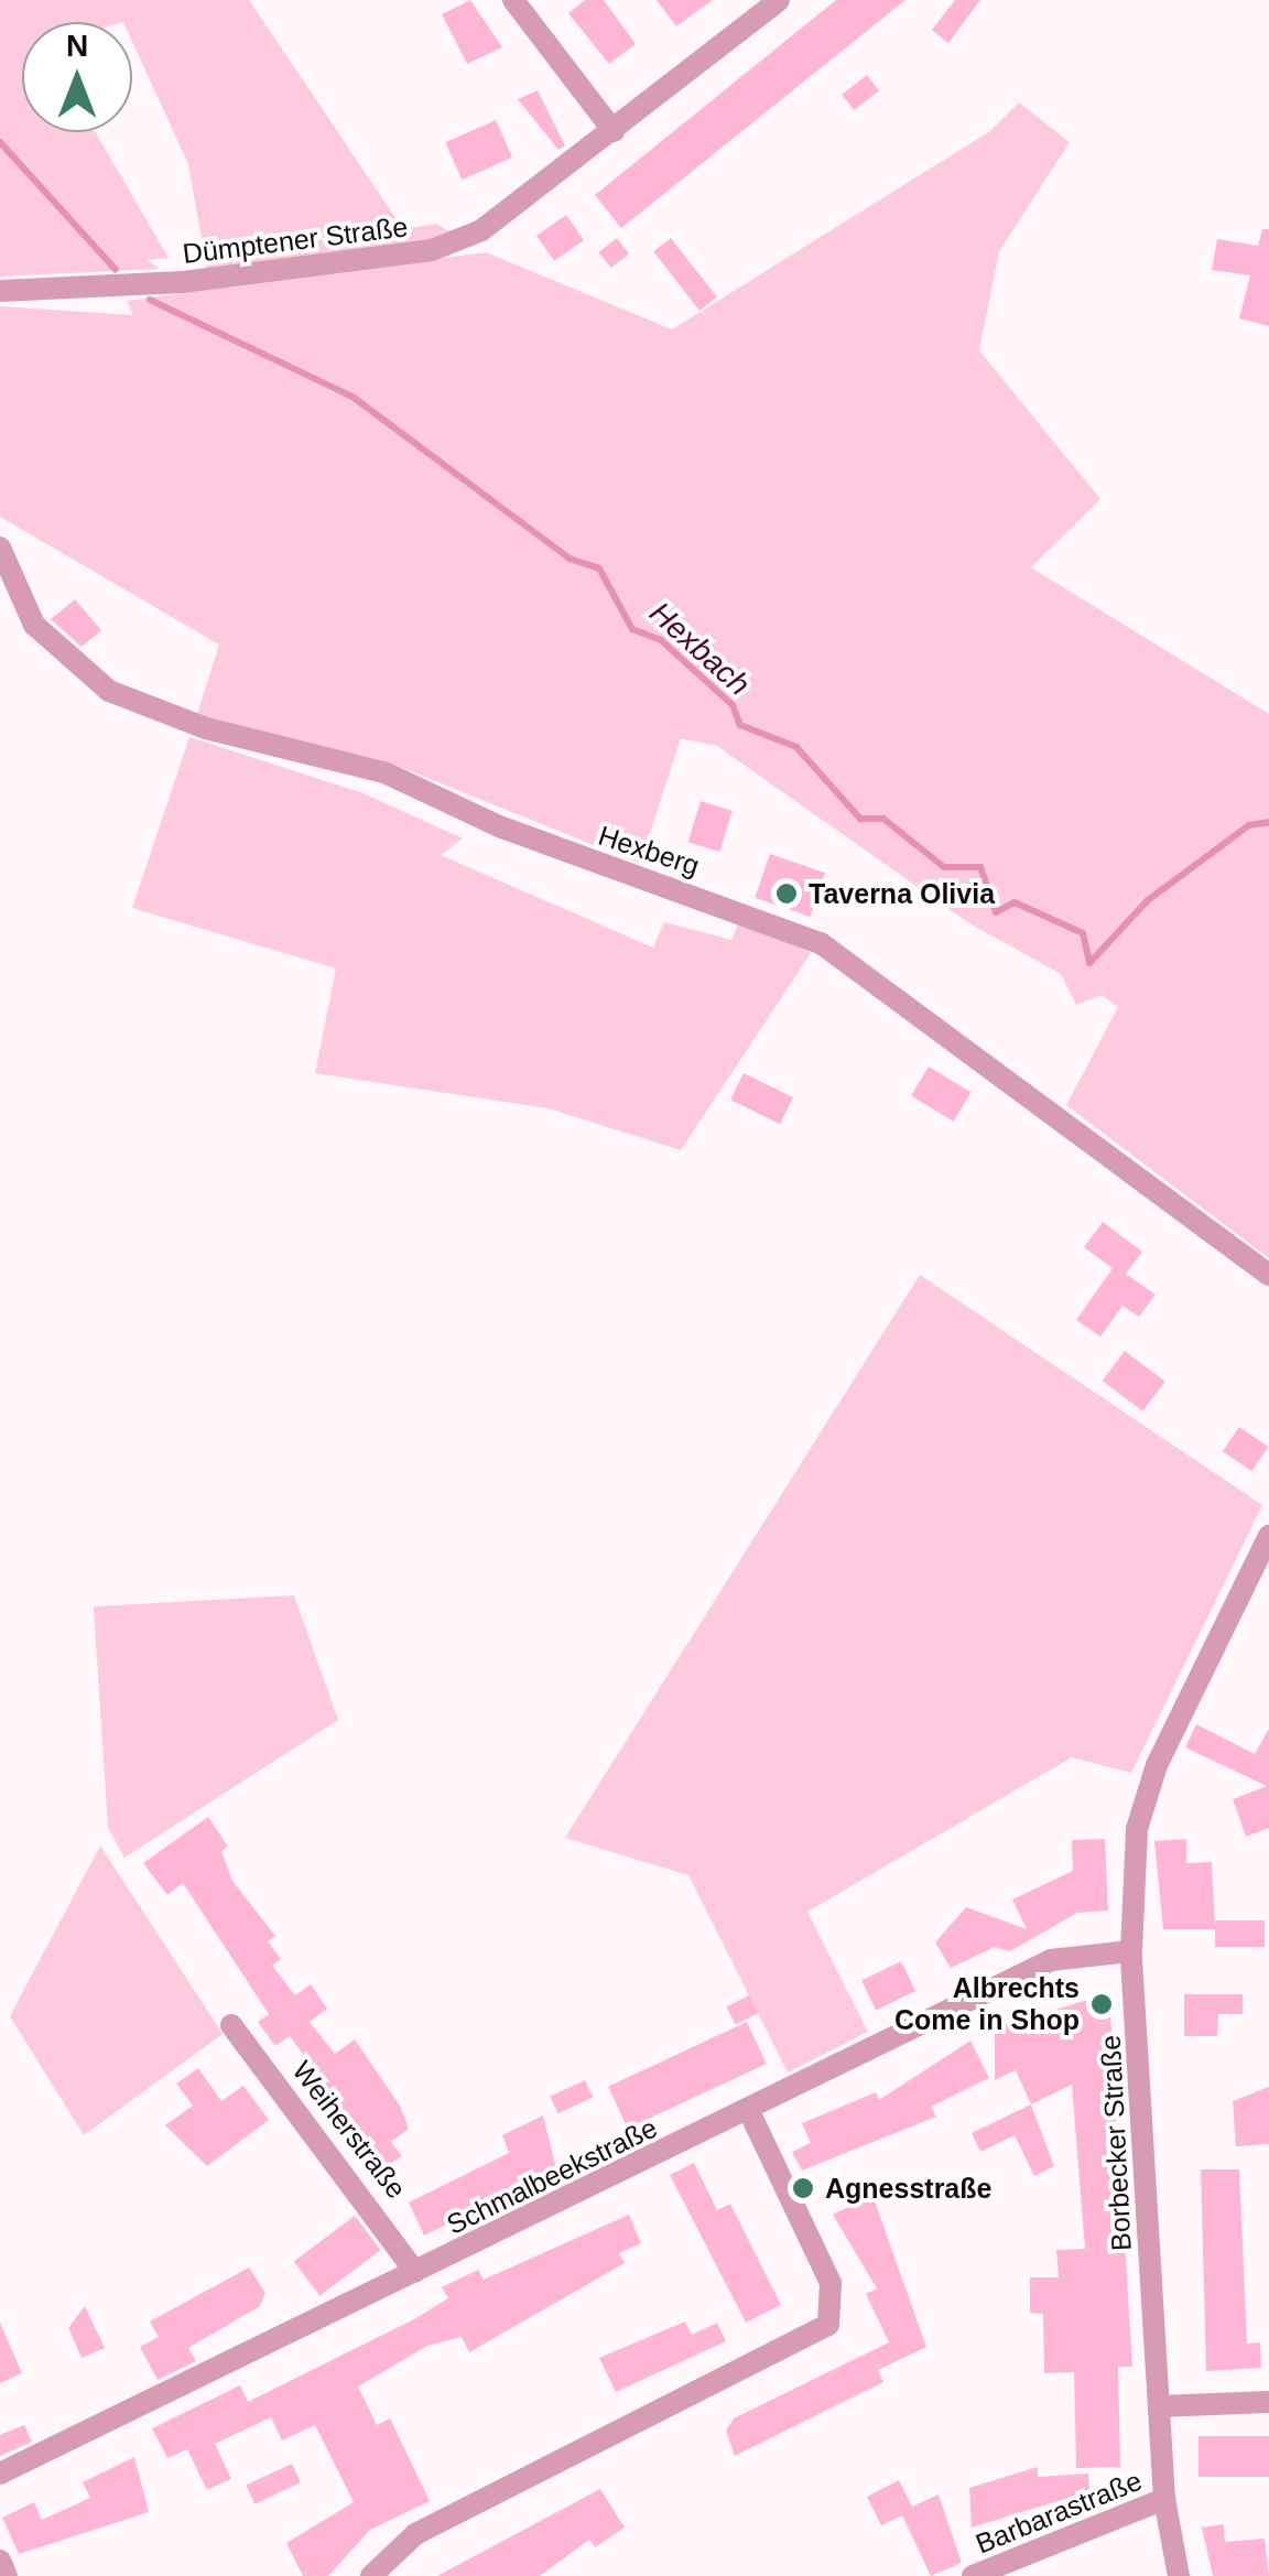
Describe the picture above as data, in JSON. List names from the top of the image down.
{
  "streets": {
    "street": [
      "Dümptener Straße",
      "Hexberg",
      "Weiherstraße",
      "Borbecker Straße",
      "Schmalbeekstraße",
      "Barbarastraße"
    ]
  },
  "crossings": [
    ["Weiherstraße", "Schmalbeekstraße"],
    ["Borbecker Straße", "Schmalbeekstraße"],
    ["Borbecker Straße", "Barbarastraße"]
  ],
  "water": ["Hexbach"],
  "places": ["Taverna Olivia", "Albrechts Come in Shop", "Agnesstraße"],
  "north": "top"
}
